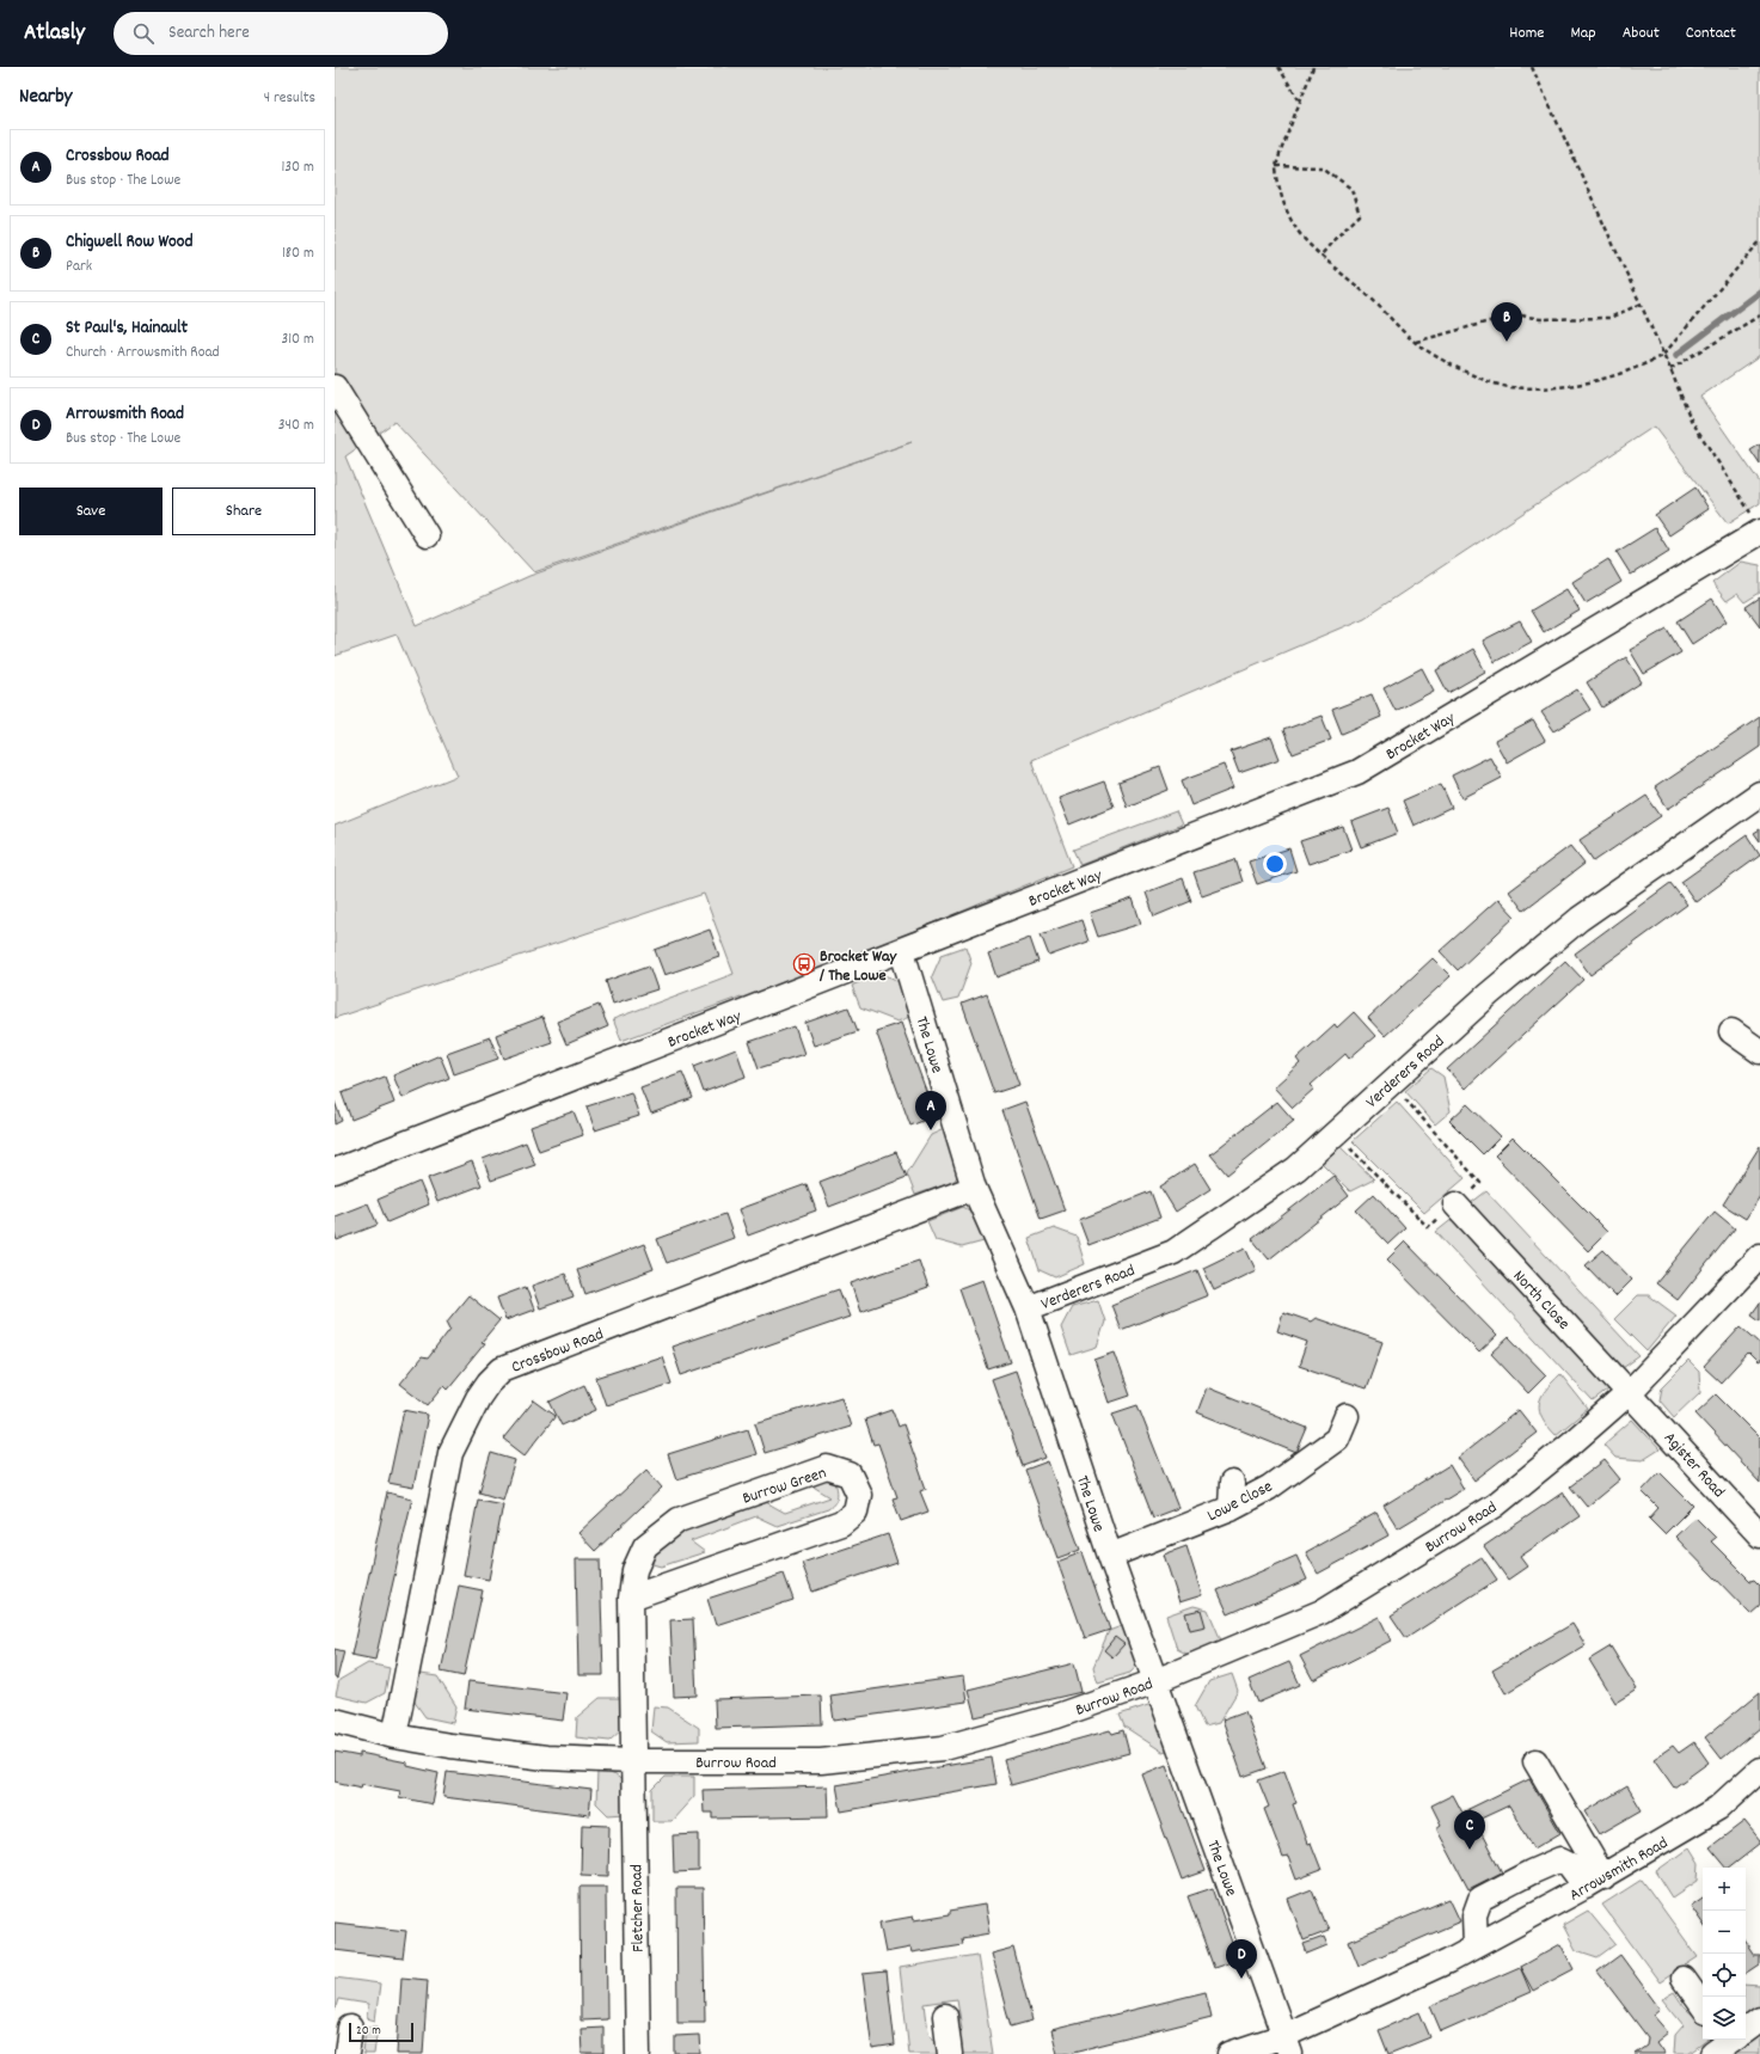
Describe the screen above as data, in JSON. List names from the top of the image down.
{
  "streets": {
    "street": [
      "Brocket Way",
      "The Lowe",
      "Verderers Road",
      "North Close",
      "Crossbow Road",
      "Agister Road",
      "Burrow Green",
      "Lowe Close",
      "Burrow Road",
      "Arrowsmith Road",
      "Fletcher Road"
    ]
  },
  "crossings": [
    ["Brocket Way", "The Lowe"],
    ["The Lowe", "Verderers Road"],
    ["The Lowe", "Crossbow Road"],
    ["The Lowe", "Lowe Close"],
    ["The Lowe", "Burrow Road"],
    ["The Lowe", "Arrowsmith Road"],
    ["North Close", "Agister Road"],
    ["North Close", "Burrow Road"],
    ["Crossbow Road", "Burrow Road"],
    ["Agister Road", "Burrow Road"],
    ["Burrow Green", "Burrow Road"],
    ["Burrow Green", "Fletcher Road"],
    ["Burrow Road", "Fletcher Road"]
  ],
  "places": {
    "bus stop": ["Brocket Way / The Lowe"]
  },
  "scale_bar": "20 m",
  "page": {
    "header": "Atlasly",
    "search": "Search here",
    "nav": [
      "Home",
      "Map",
      "About",
      "Contact"
    ],
    "heading": ["Nearby", "4 results"],
    "list": [
      {
        "mark": "A",
        "name": "Crossbow Road",
        "note": "Bus stop · The Lowe",
        "value": "130 m"
      },
      {
        "mark": "B",
        "name": "Chigwell Row Wood",
        "note": "Park",
        "value": "180 m"
      },
      {
        "mark": "C",
        "name": "St Paul's, Hainault",
        "note": "Church · Arrowsmith Road",
        "value": "310 m"
      },
      {
        "mark": "D",
        "name": "Arrowsmith Road",
        "note": "Bus stop · The Lowe",
        "value": "340 m"
      }
    ],
    "pins": [
      "B",
      "A",
      "C",
      "D"
    ],
    "buttons": ["Save", "Share"],
    "map_buttons": ["+", "−"],
    "scale": "20 m"
  }
}
